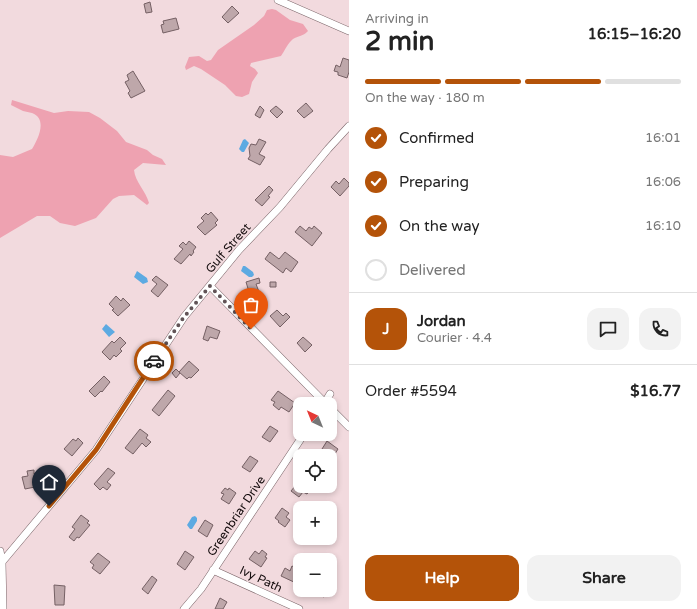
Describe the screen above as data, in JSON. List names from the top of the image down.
{
  "streets": {
    "street": ["Gulf Street", "Greenbriar Drive", "Ivy Path"]
  },
  "crossings": [
    ["Greenbriar Drive", "Ivy Path"]
  ],
  "north": "top left",
  "page": {
    "heading": ["2 min", "Arriving in", "16:15–16:20"],
    "panel": [
      "Jordan",
      "Courier · 4.4",
      "Order #5594",
      "$16.77"
    ],
    "bar": "On the way · 180 m",
    "list": [
      ["Confirmed", "16:01"],
      ["Preparing", "16:06"],
      ["On the way", "16:10"],
      "Delivered"
    ],
    "round": "J",
    "map_buttons": ["+", "−"],
    "buttons": ["Help", "Share"]
  }
}
